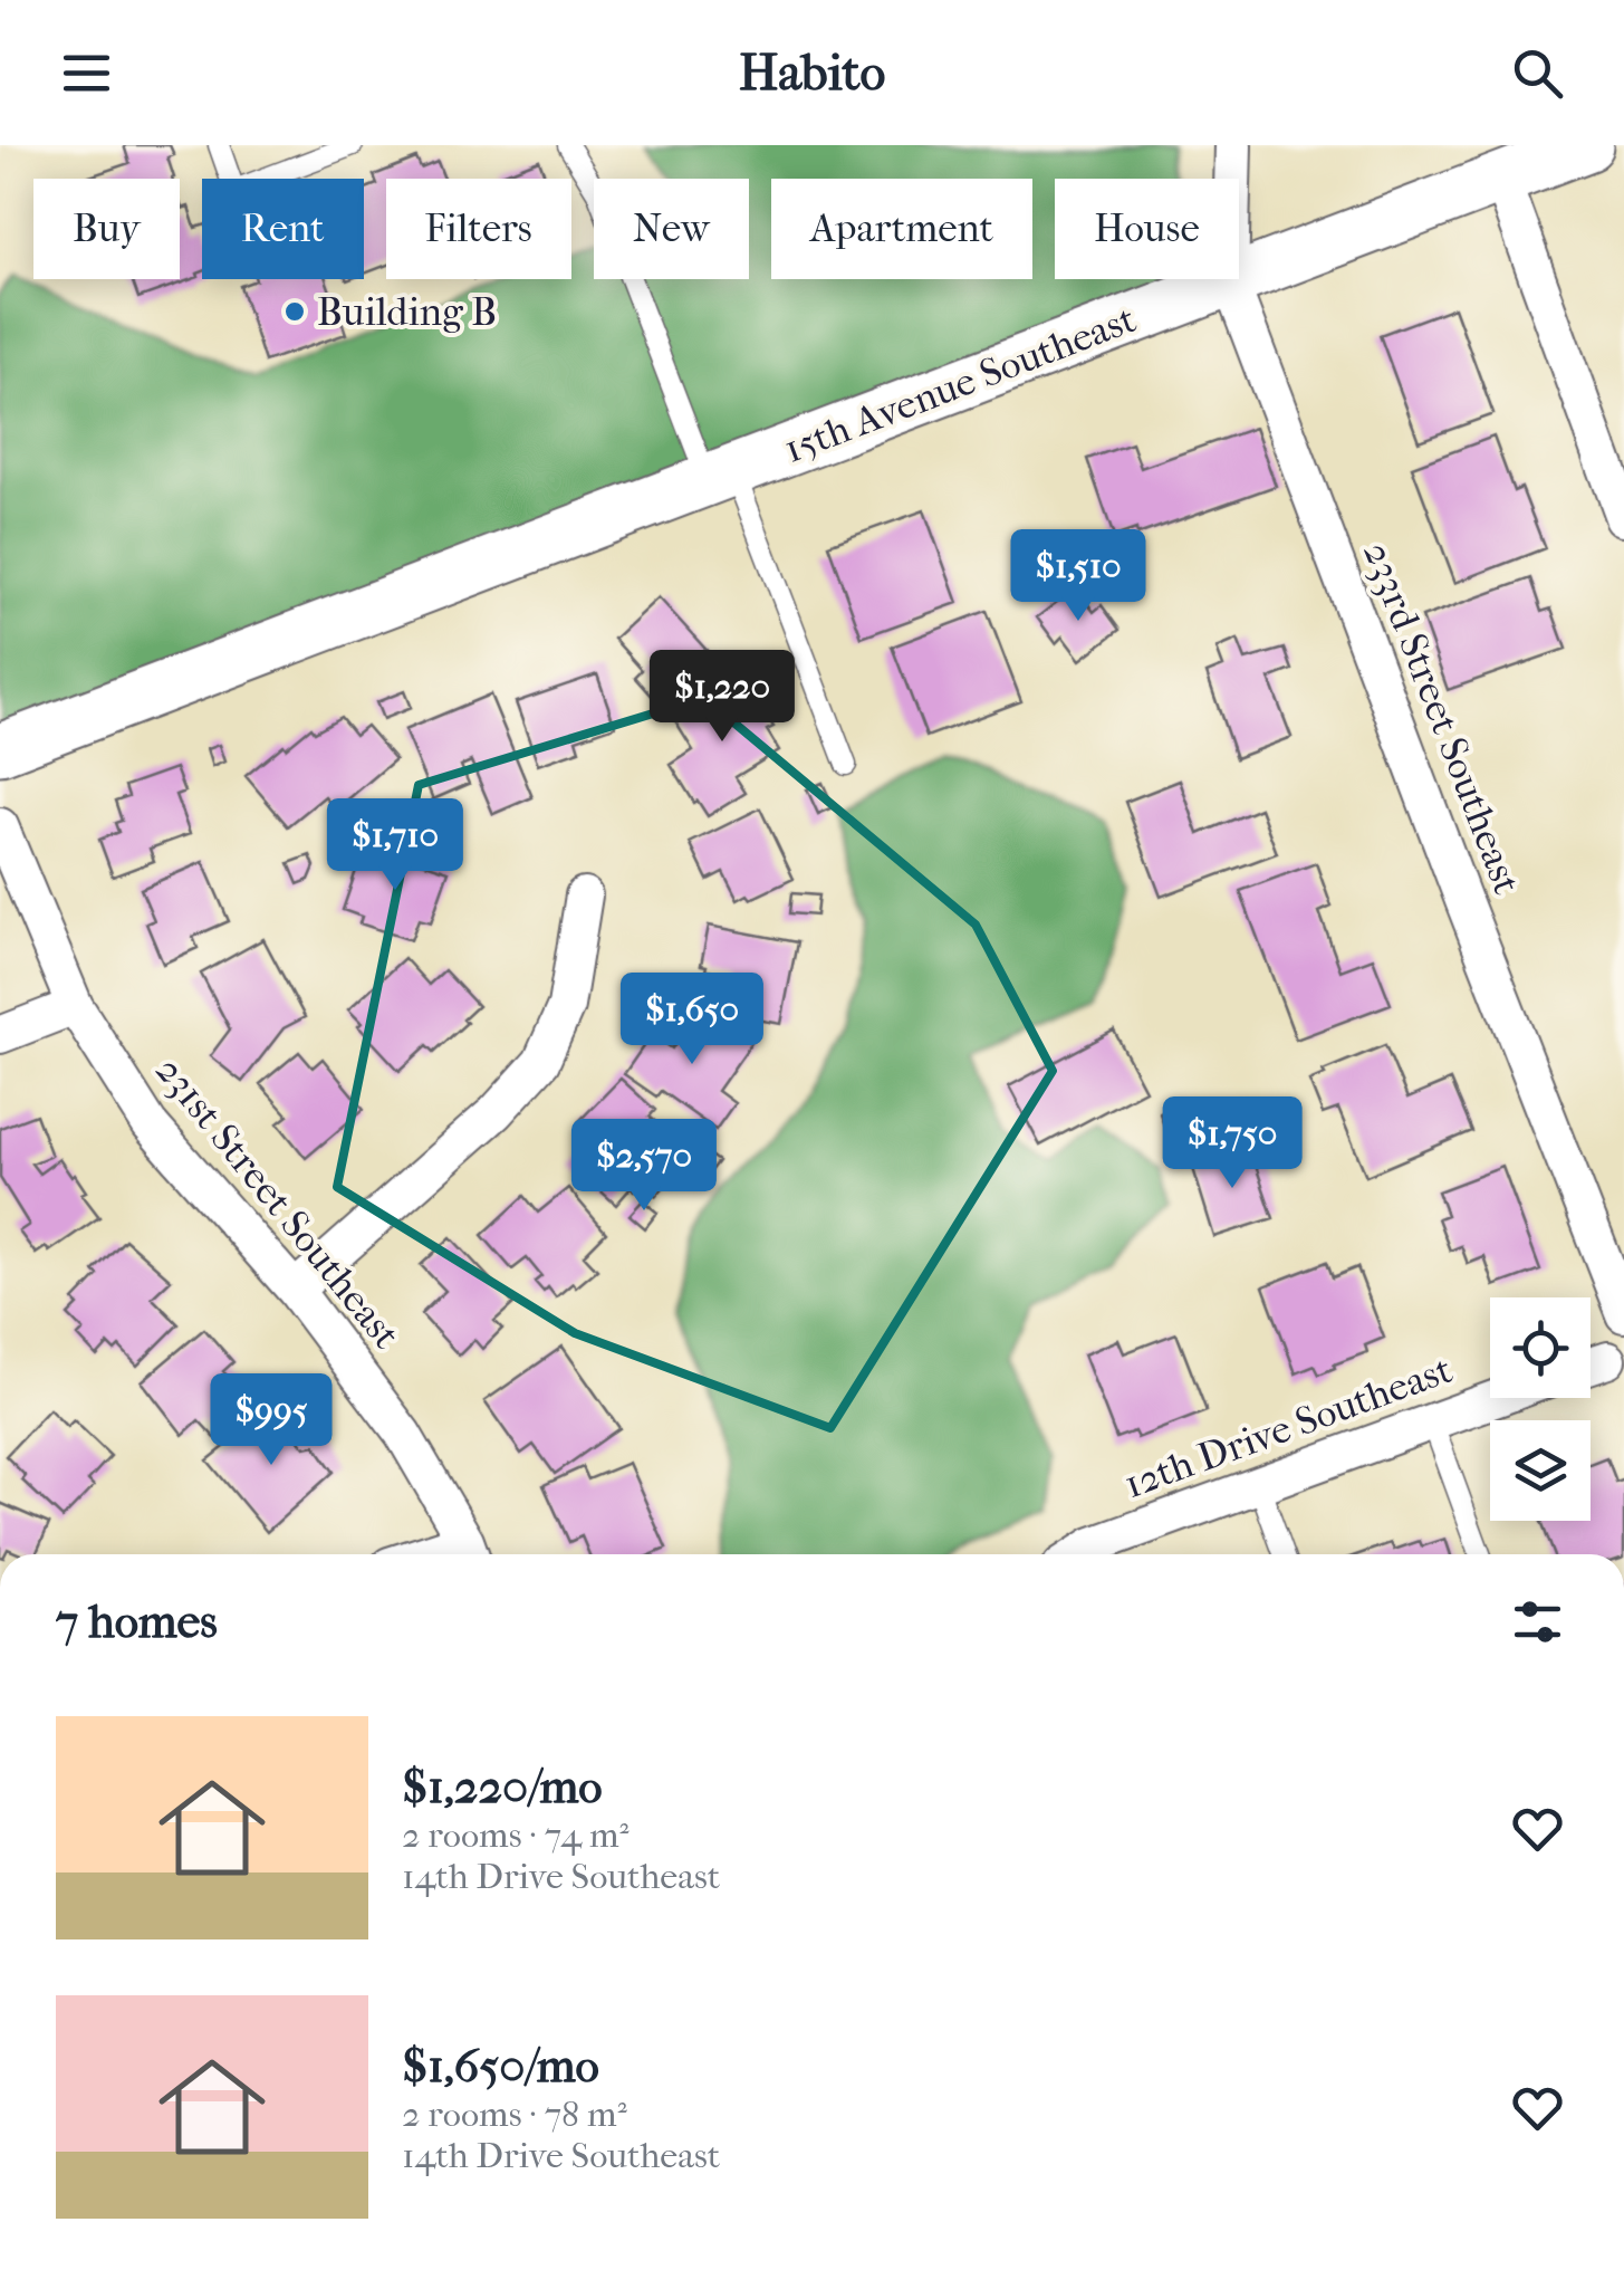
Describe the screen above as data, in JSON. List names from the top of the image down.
{
  "streets": {
    "street": [
      "15th Avenue Southeast",
      "233rd Street Southeast",
      "231st Street Southeast",
      "12th Drive Southeast"
    ]
  },
  "crossings": [
    ["15th Avenue Southeast", "233rd Street Southeast"]
  ],
  "places": ["Building B"],
  "page": {
    "header": "Habito",
    "chip": [
      "Buy",
      "Rent",
      "Filters",
      "New",
      "Apartment",
      "House"
    ],
    "price": [
      "$1,510",
      "$1,220",
      "$1,710",
      "$1,650",
      "$1,750",
      "$2,570",
      "$995"
    ],
    "heading": "7 homes",
    "list": [
      {
        "name": "$1,220/mo",
        "note": "2 rooms · 74 m² · 14th Drive Southeast"
      },
      {
        "name": "$1,650/mo",
        "note": "2 rooms · 78 m² · 14th Drive Southeast"
      }
    ]
  }
}
